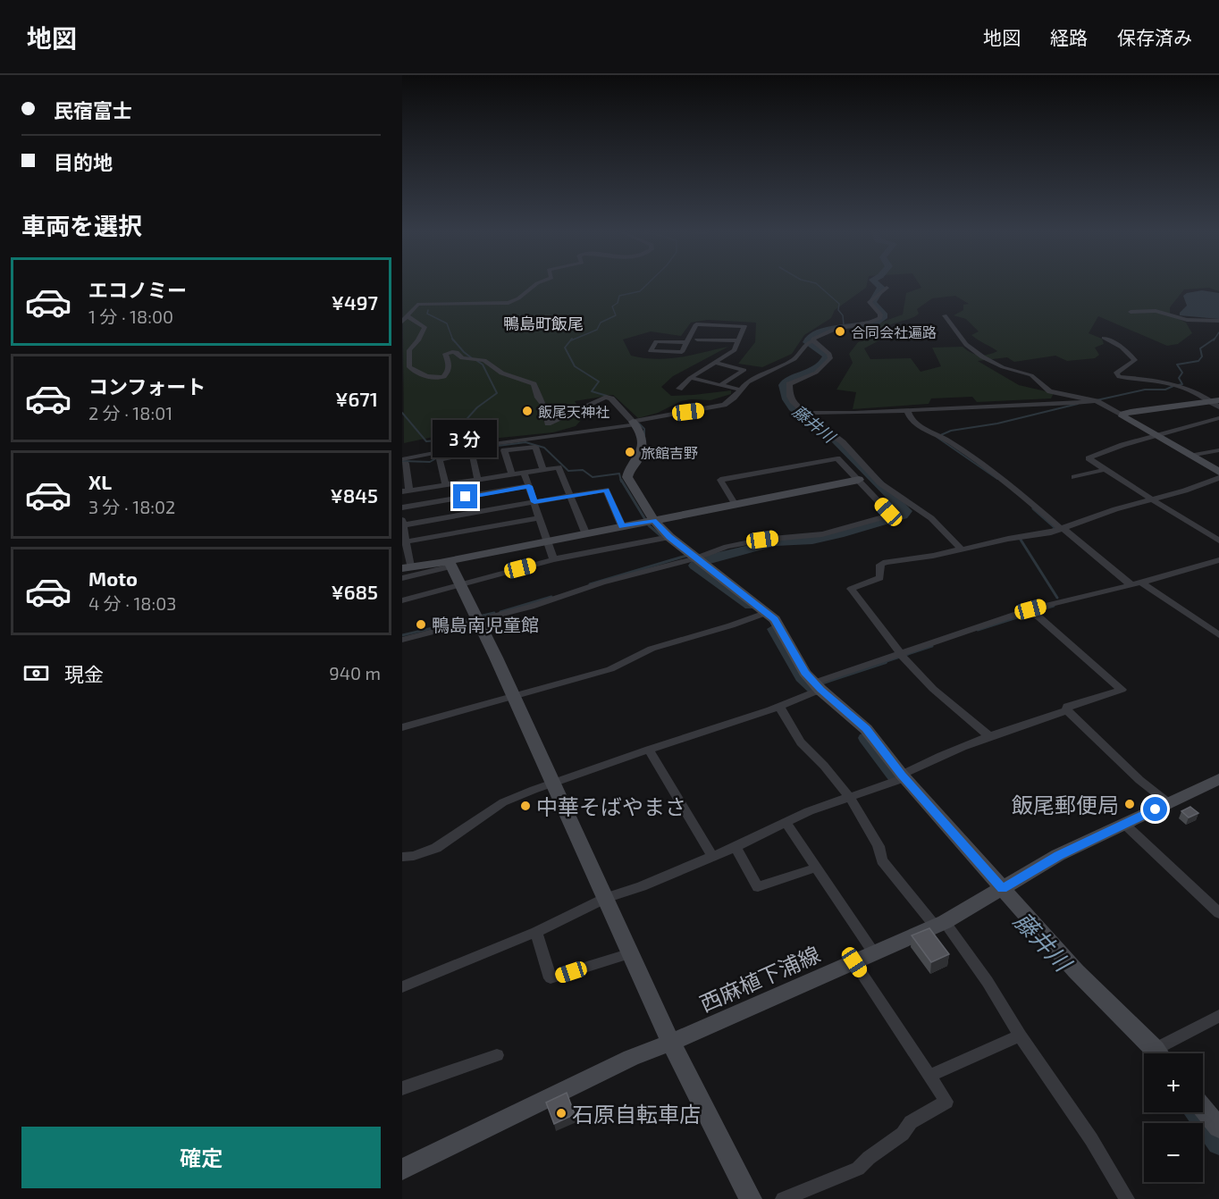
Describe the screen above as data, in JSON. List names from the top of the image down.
{
  "streets": {
    "street": ["西麻植下浦線"]
  },
  "districts": ["鴨島町飯尾"],
  "water": ["藤井川"],
  "places": [
    "合同会社遍路",
    "飯尾天神社",
    "旅館吉野",
    "鴨島南児童館",
    "飯尾郵便局",
    "中華そばやまさ",
    "石原自転車店"
  ],
  "page": {
    "header": "地図",
    "nav": ["地図", "経路", "保存済み"],
    "banner": ["民宿富士", "目的地"],
    "heading": "車両を選択",
    "list": [
      {
        "name": "エコノミー",
        "note": "1 分 · 18:00",
        "value": "¥497"
      },
      {
        "name": "コンフォート",
        "note": "2 分 · 18:01",
        "value": "¥671"
      },
      {
        "name": "XL",
        "note": "3 分 · 18:02",
        "value": "¥845"
      },
      {
        "name": "Moto",
        "note": "4 分 · 18:03",
        "value": "¥685"
      }
    ],
    "bubble": "3 分",
    "pay": ["現金", "940 m"],
    "map_buttons": ["+", "−"],
    "buttons": "確定"
  }
}
